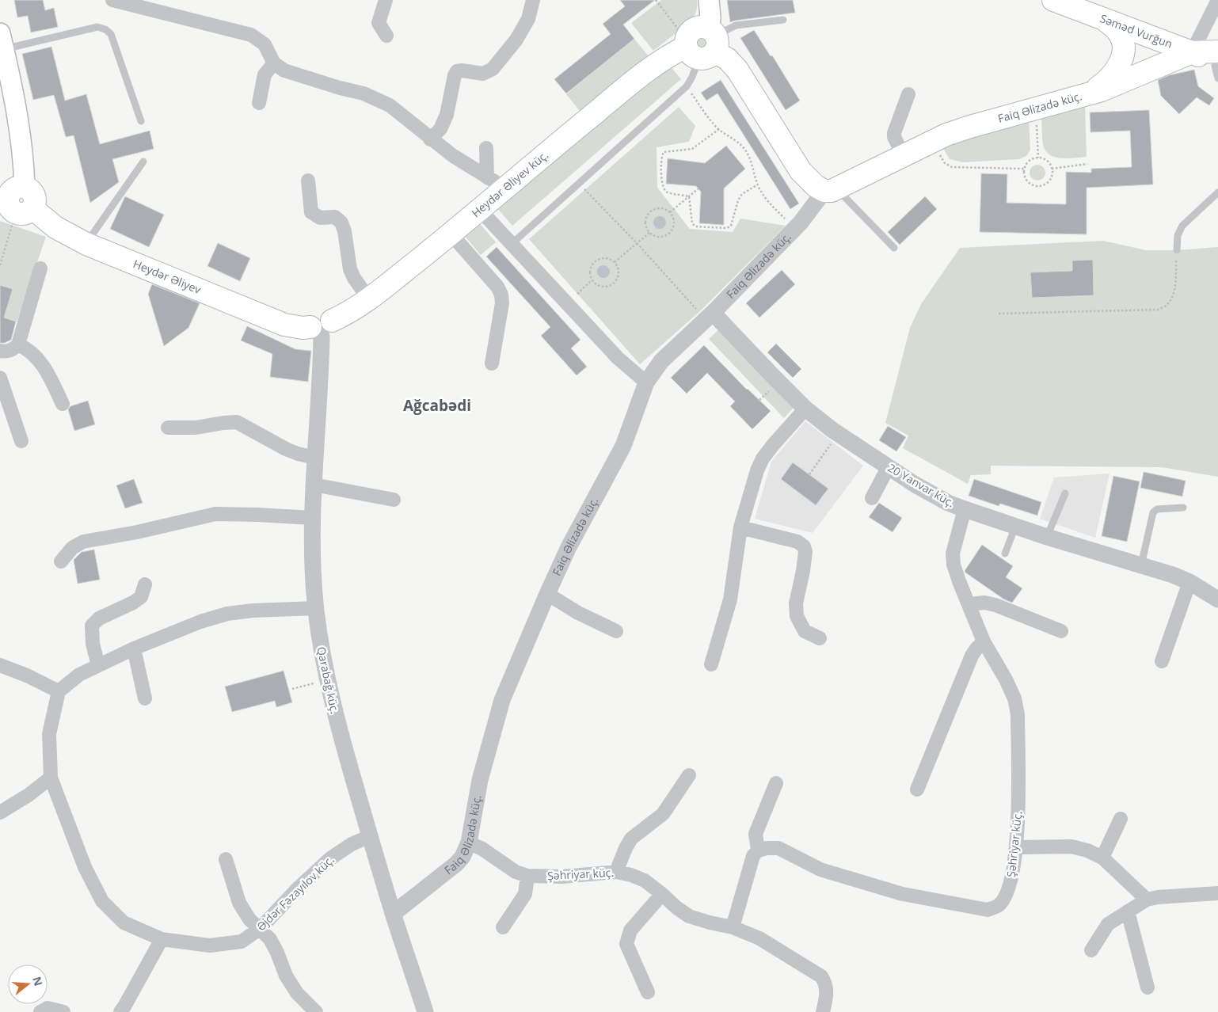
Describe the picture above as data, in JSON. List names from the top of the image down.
{
  "streets": {
    "main road": [
      "Səməd Vurğun",
      "Faiq Əlizadə küç.",
      "Heydər Əliyev küç.",
      "Heydər Əliyev"
    ],
    "street": [
      "20 Yanvar küç.",
      "Qarabağ küç.",
      "Şəhriyar küç.",
      "Əjdər Fəzayılov küç."
    ]
  },
  "crossings": [
    ["Səməd Vurğun", "Faiq Əlizadə küç."],
    ["Faiq Əlizadə küç.", "20 Yanvar küç."],
    ["Faiq Əlizadə küç.", "Qarabağ küç."],
    ["Faiq Əlizadə küç.", "Şəhriyar küç."],
    ["Heydər Əliyev küç.", "Heydər Əliyev"],
    ["Heydər Əliyev küç.", "Qarabağ küç."],
    ["Heydər Əliyev", "Qarabağ küç."],
    ["20 Yanvar küç.", "Şəhriyar küç."],
    ["Qarabağ küç.", "Əjdər Fəzayılov küç."]
  ],
  "districts": ["Ağcabədi"],
  "north": "right"
}
